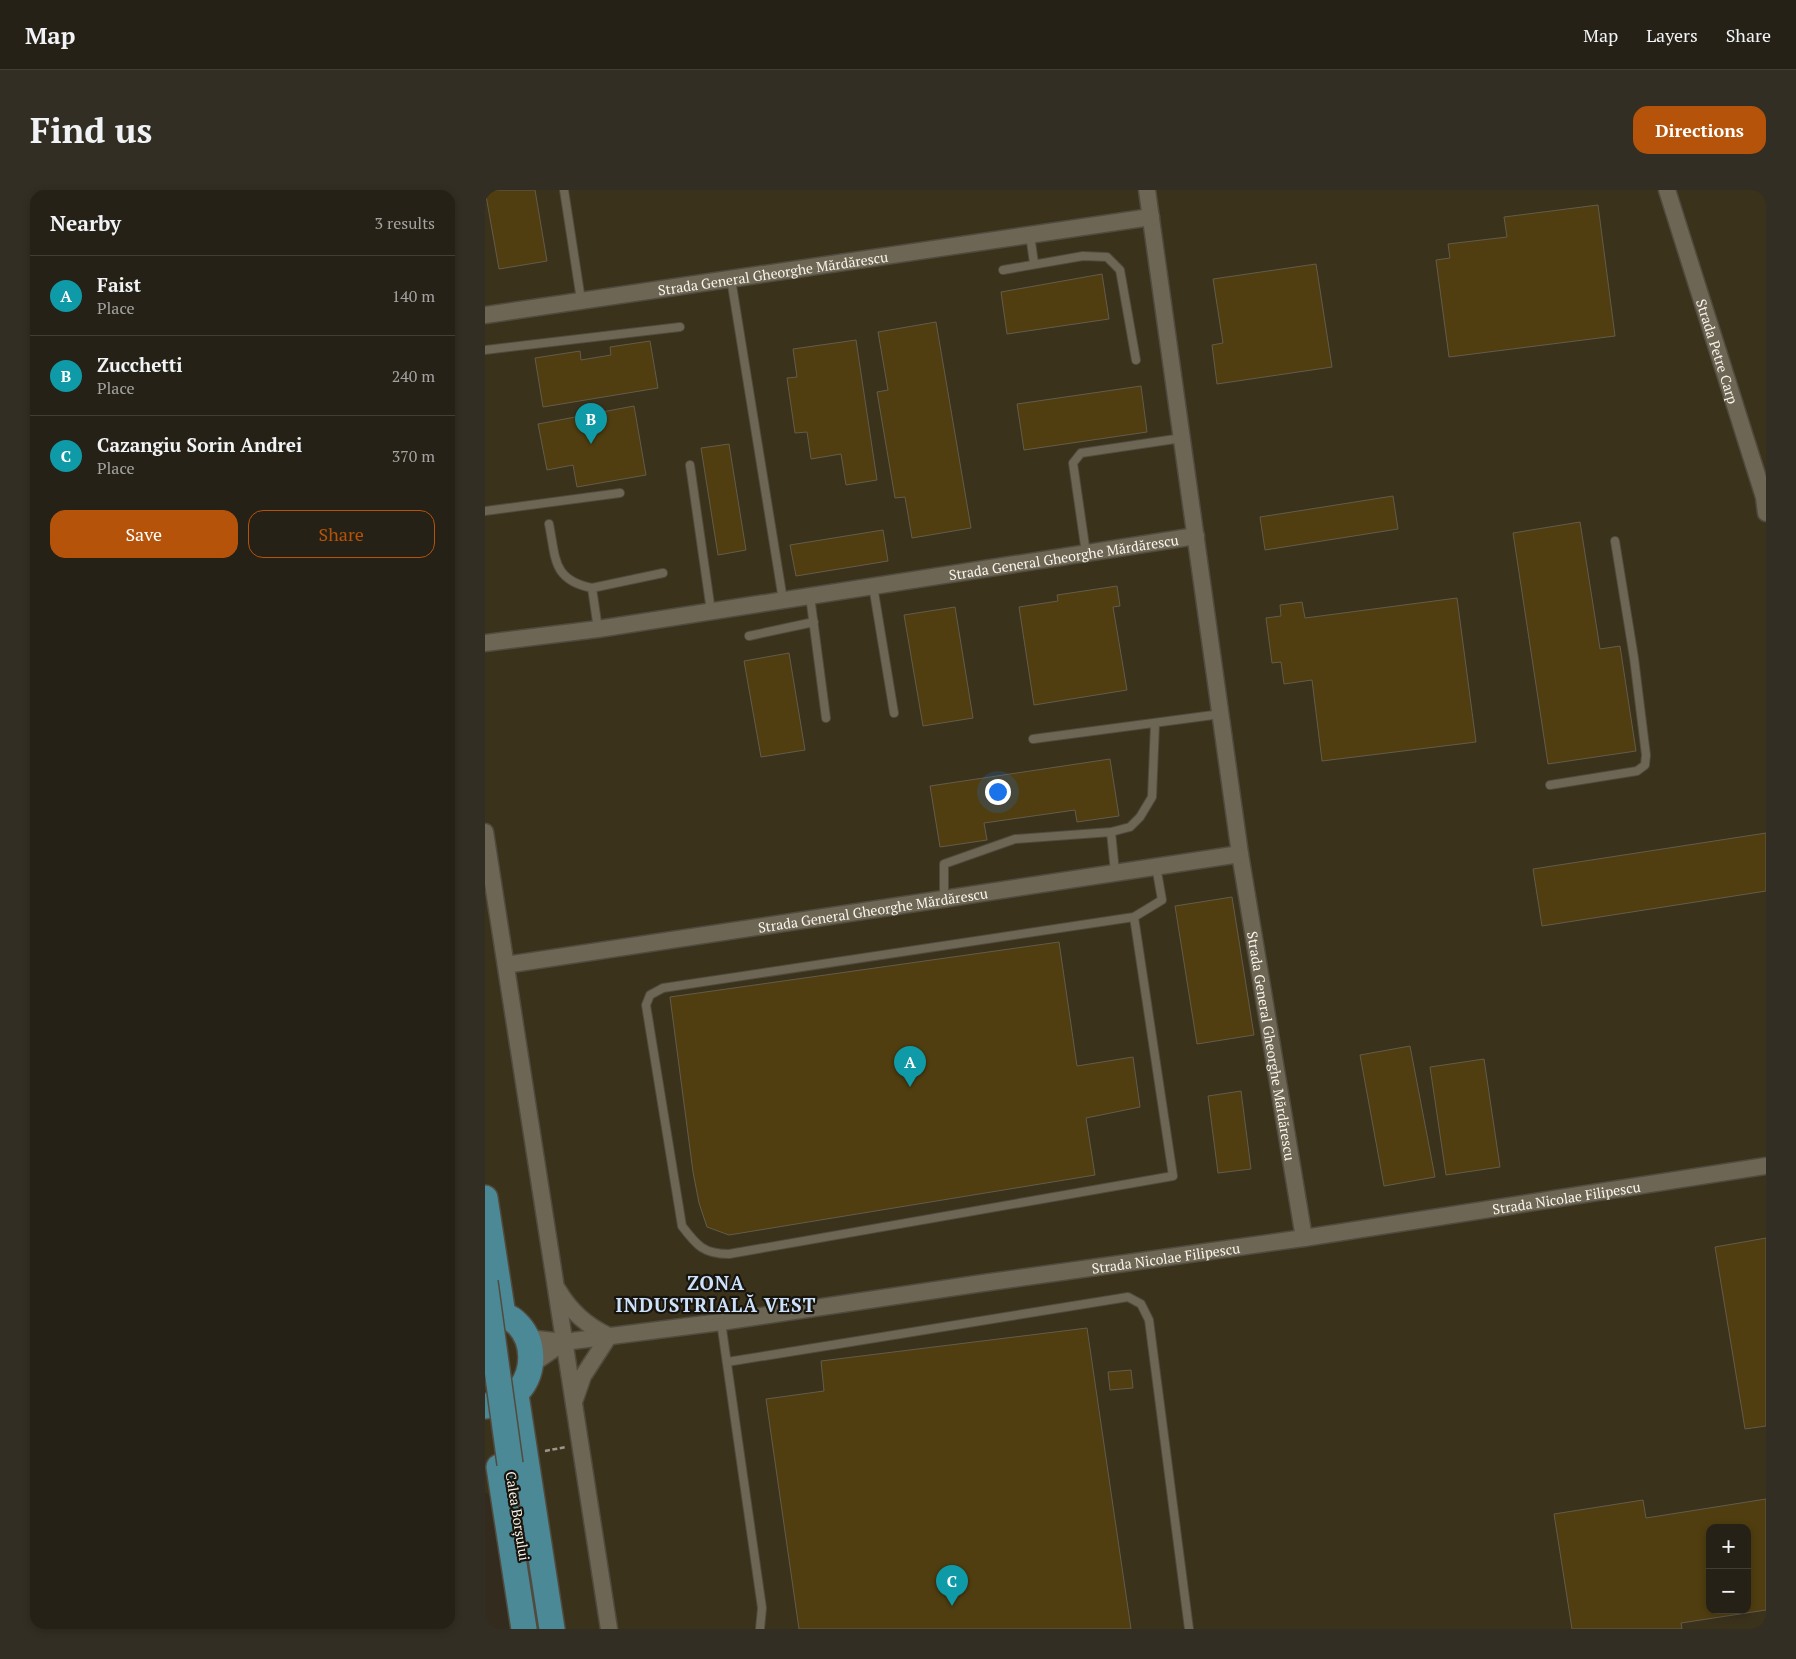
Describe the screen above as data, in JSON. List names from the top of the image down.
{
  "streets": {
    "main road": ["Calea Borșului"],
    "street": ["Strada General Gheorghe Mărdărescu", "Strada Petre Carp", "Strada Nicolae Filipescu"]
  },
  "crossings": [
    ["Strada General Gheorghe Mărdărescu", "Strada Nicolae Filipescu"]
  ],
  "districts": ["ZONA INDUSTRIALĂ VEST"],
  "page": {
    "header": "Map",
    "nav": ["Map", "Layers", "Share"],
    "buttons": [
      "Directions",
      ["Save", "Share"]
    ],
    "title": "Find us",
    "heading": ["Nearby", "3 results"],
    "list": [
      {
        "mark": "A",
        "name": "Faist",
        "note": "Place",
        "value": "140 m"
      },
      {
        "mark": "B",
        "name": "Zucchetti",
        "note": "Place",
        "value": "240 m"
      },
      {
        "mark": "C",
        "name": "Cazangiu Sorin Andrei",
        "note": "Place",
        "value": "370 m"
      }
    ],
    "pins": ["B", "A", "C"],
    "map_buttons": ["+", "−"]
  }
}
